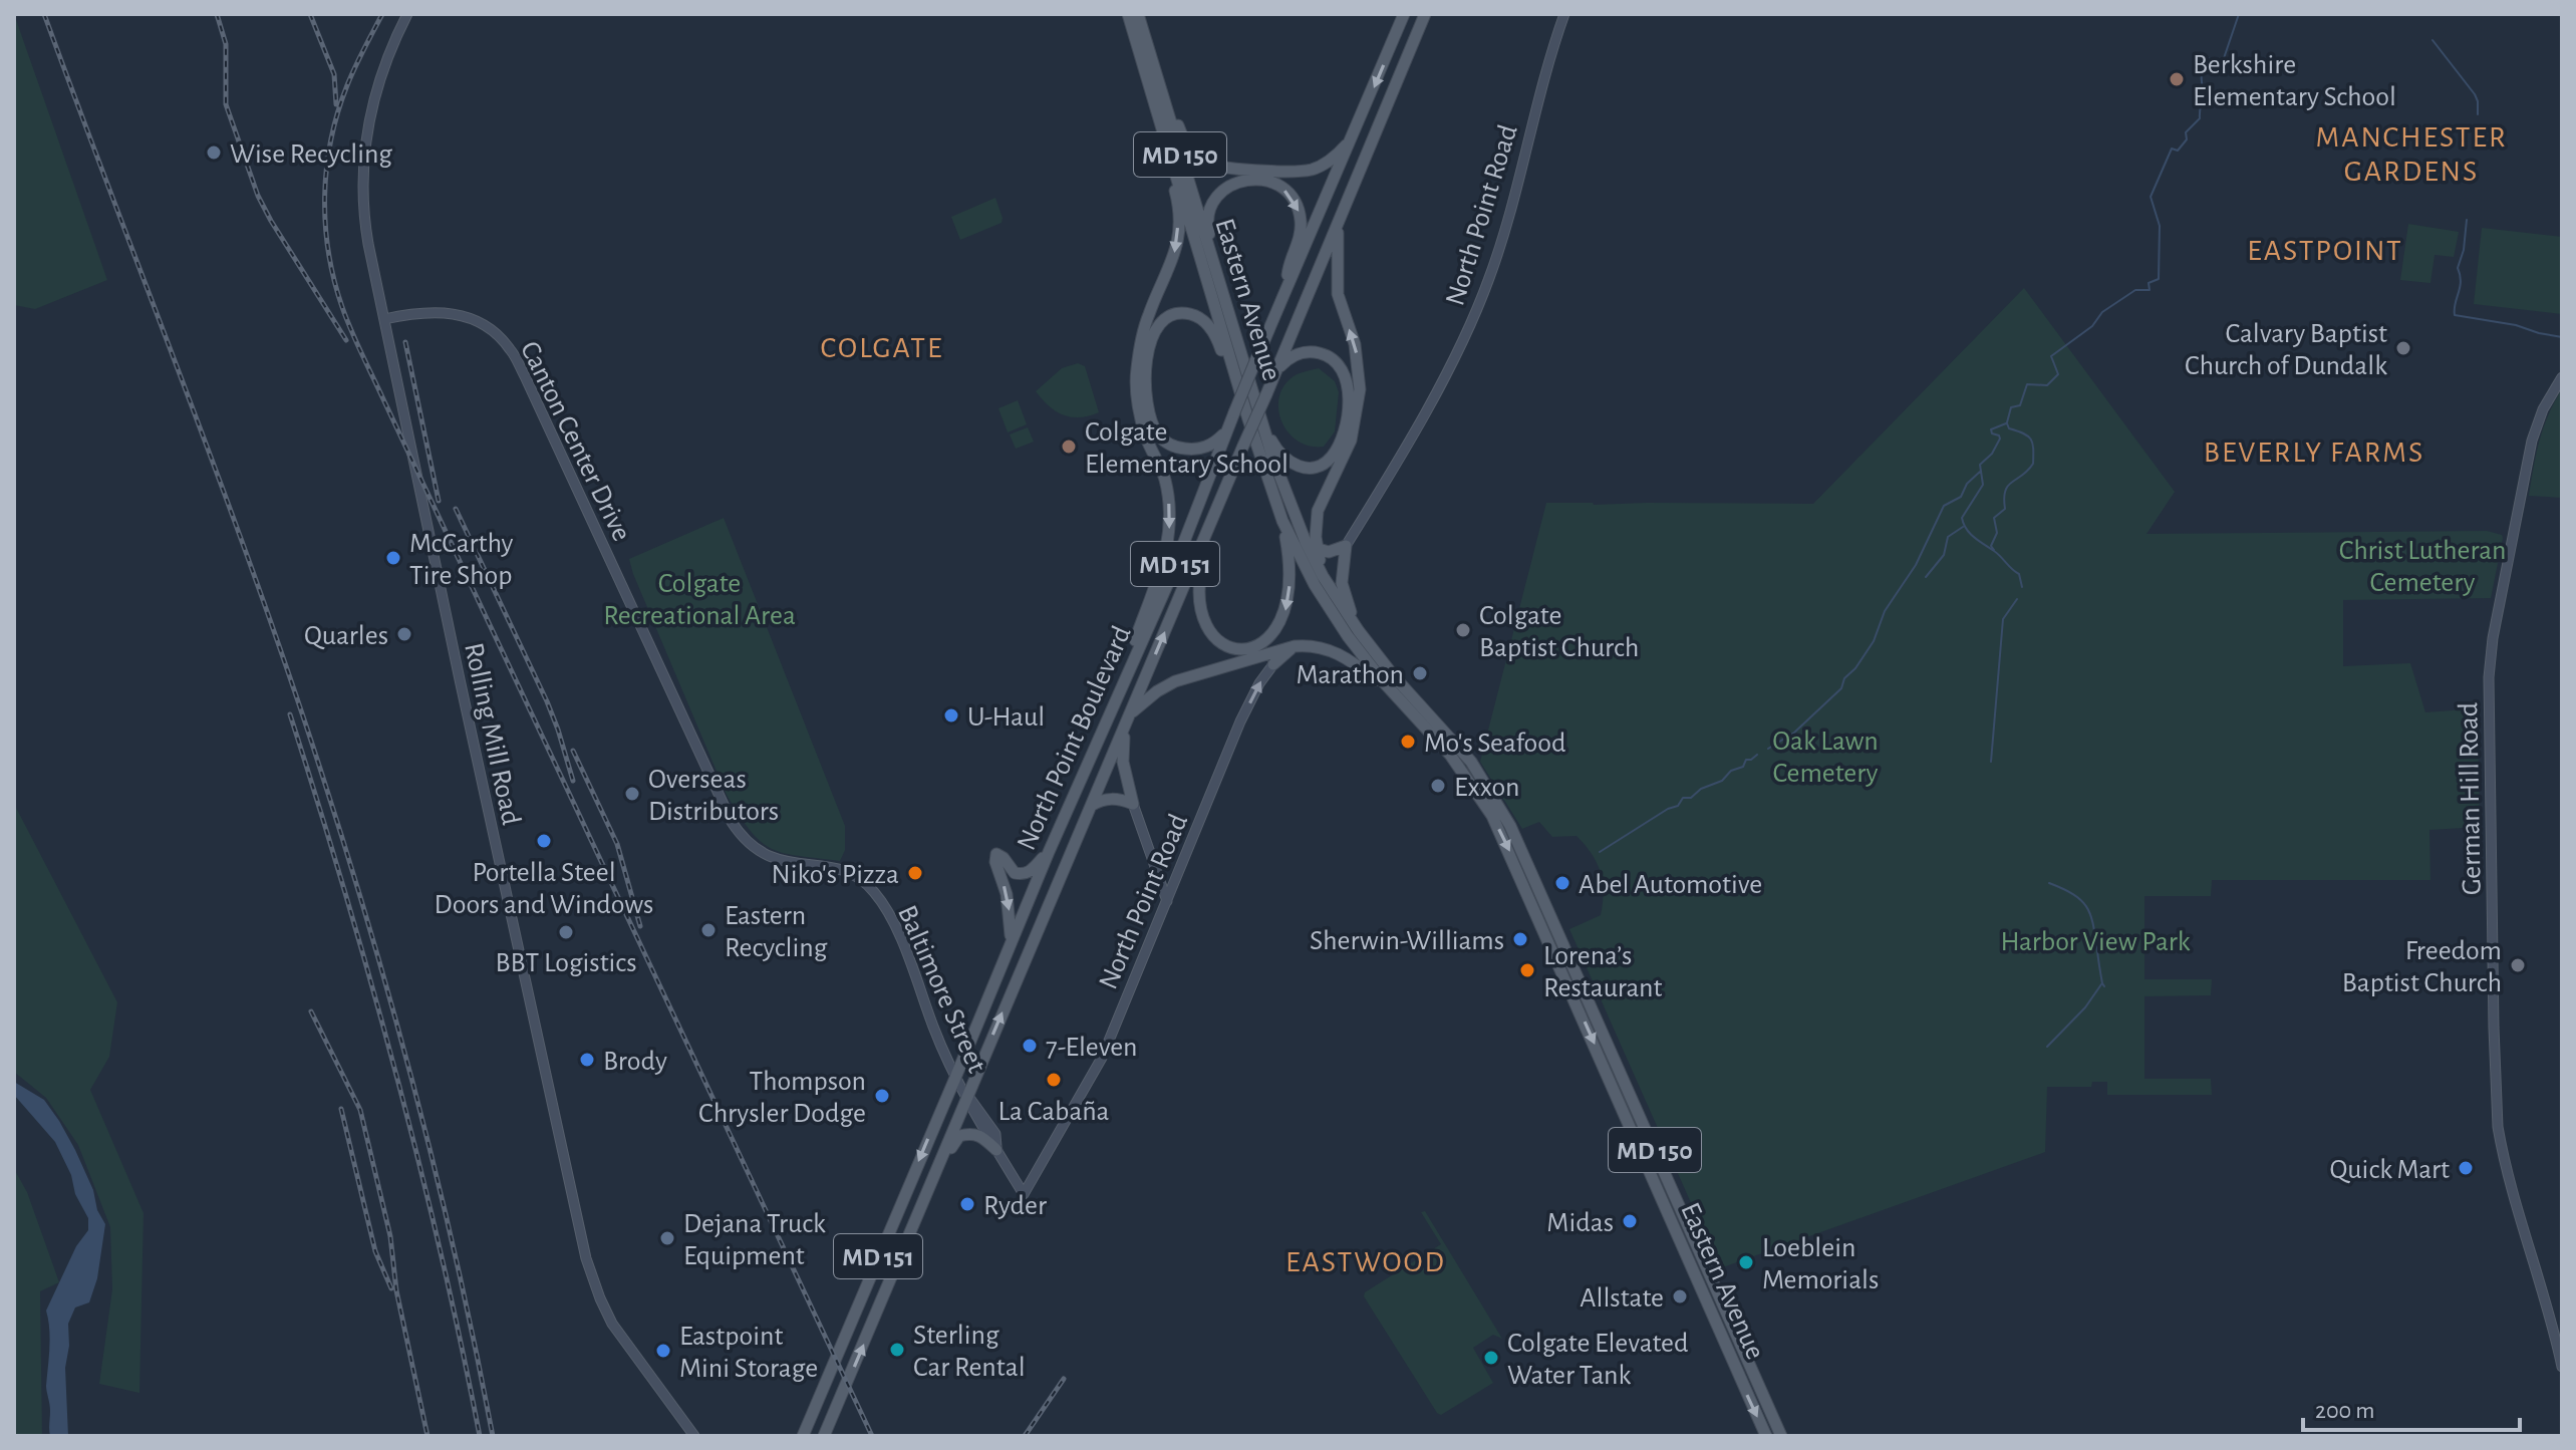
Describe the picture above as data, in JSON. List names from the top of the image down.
{
  "streets": {
    "main road": [
      "MD 150",
      "Eastern Avenue",
      "MD 151",
      "North Point Boulevard"
    ],
    "street": [
      "North Point Road",
      "Canton Center Drive",
      "Rolling Mill Road",
      "German Hill Road",
      "Baltimore Street"
    ]
  },
  "crossings": [
    ["North Point Road", "Baltimore Street"],
    ["Canton Center Drive", "Rolling Mill Road"],
    ["Canton Center Drive", "Baltimore Street"],
    ["North Point Boulevard", "Baltimore Street"]
  ],
  "districts": [
    "MANCHESTER GARDENS",
    "EASTPOINT",
    "COLGATE",
    "BEVERLY FARMS",
    "EASTWOOD"
  ],
  "parks": [
    "Christ Lutheran Cemetery",
    "Colgate Recreational Area",
    "Oak Lawn Cemetery",
    "Harbor View Park"
  ],
  "places": [
    "Berkshire Elementary School",
    "Wise Recycling",
    "Calvary Baptist Church of Dundalk",
    "Colgate Elementary School",
    "McCarthy Tire Shop",
    "Colgate Baptist Church",
    "Quarles",
    "Marathon",
    "U-Haul",
    "Mo's Seafood",
    "Exxon",
    "Overseas Distributors",
    "Portella Steel Doors and Windows",
    "Niko's Pizza",
    "Abel Automotive",
    "Eastern Recycling",
    "BBT Logistics",
    "Sherwin-Williams",
    "Freedom Baptist Church",
    "Lorena’s Restaurant",
    "7-Eleven",
    "Brody",
    "La Cabaña",
    "Thompson Chrysler Dodge",
    "Quick Mart",
    "Ryder",
    "Midas",
    "Dejana Truck Equipment",
    "Loeblein Memorials",
    "Allstate",
    "Sterling Car Rental",
    "Eastpoint Mini Storage",
    "Colgate Elevated Water Tank"
  ],
  "scale_bar": "200 m"
}
